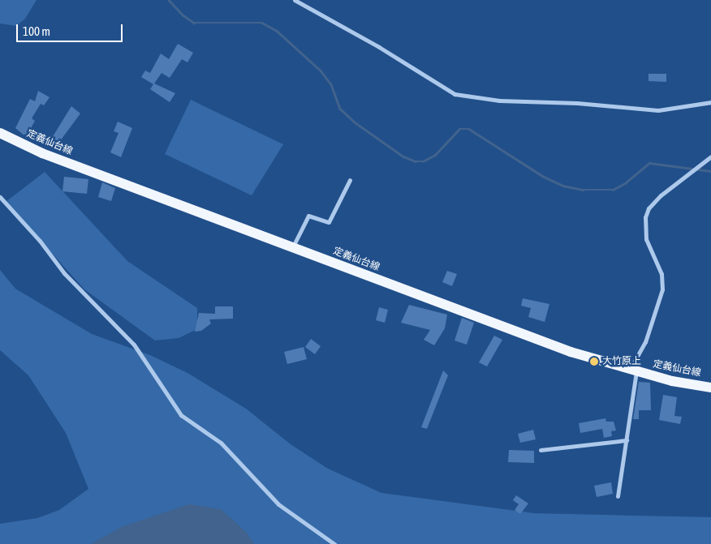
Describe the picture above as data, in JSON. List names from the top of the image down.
{
  "streets": {
    "main road": ["定義仙台線"]
  },
  "places": ["大竹原上"],
  "scale_bar": "100 m"
}
